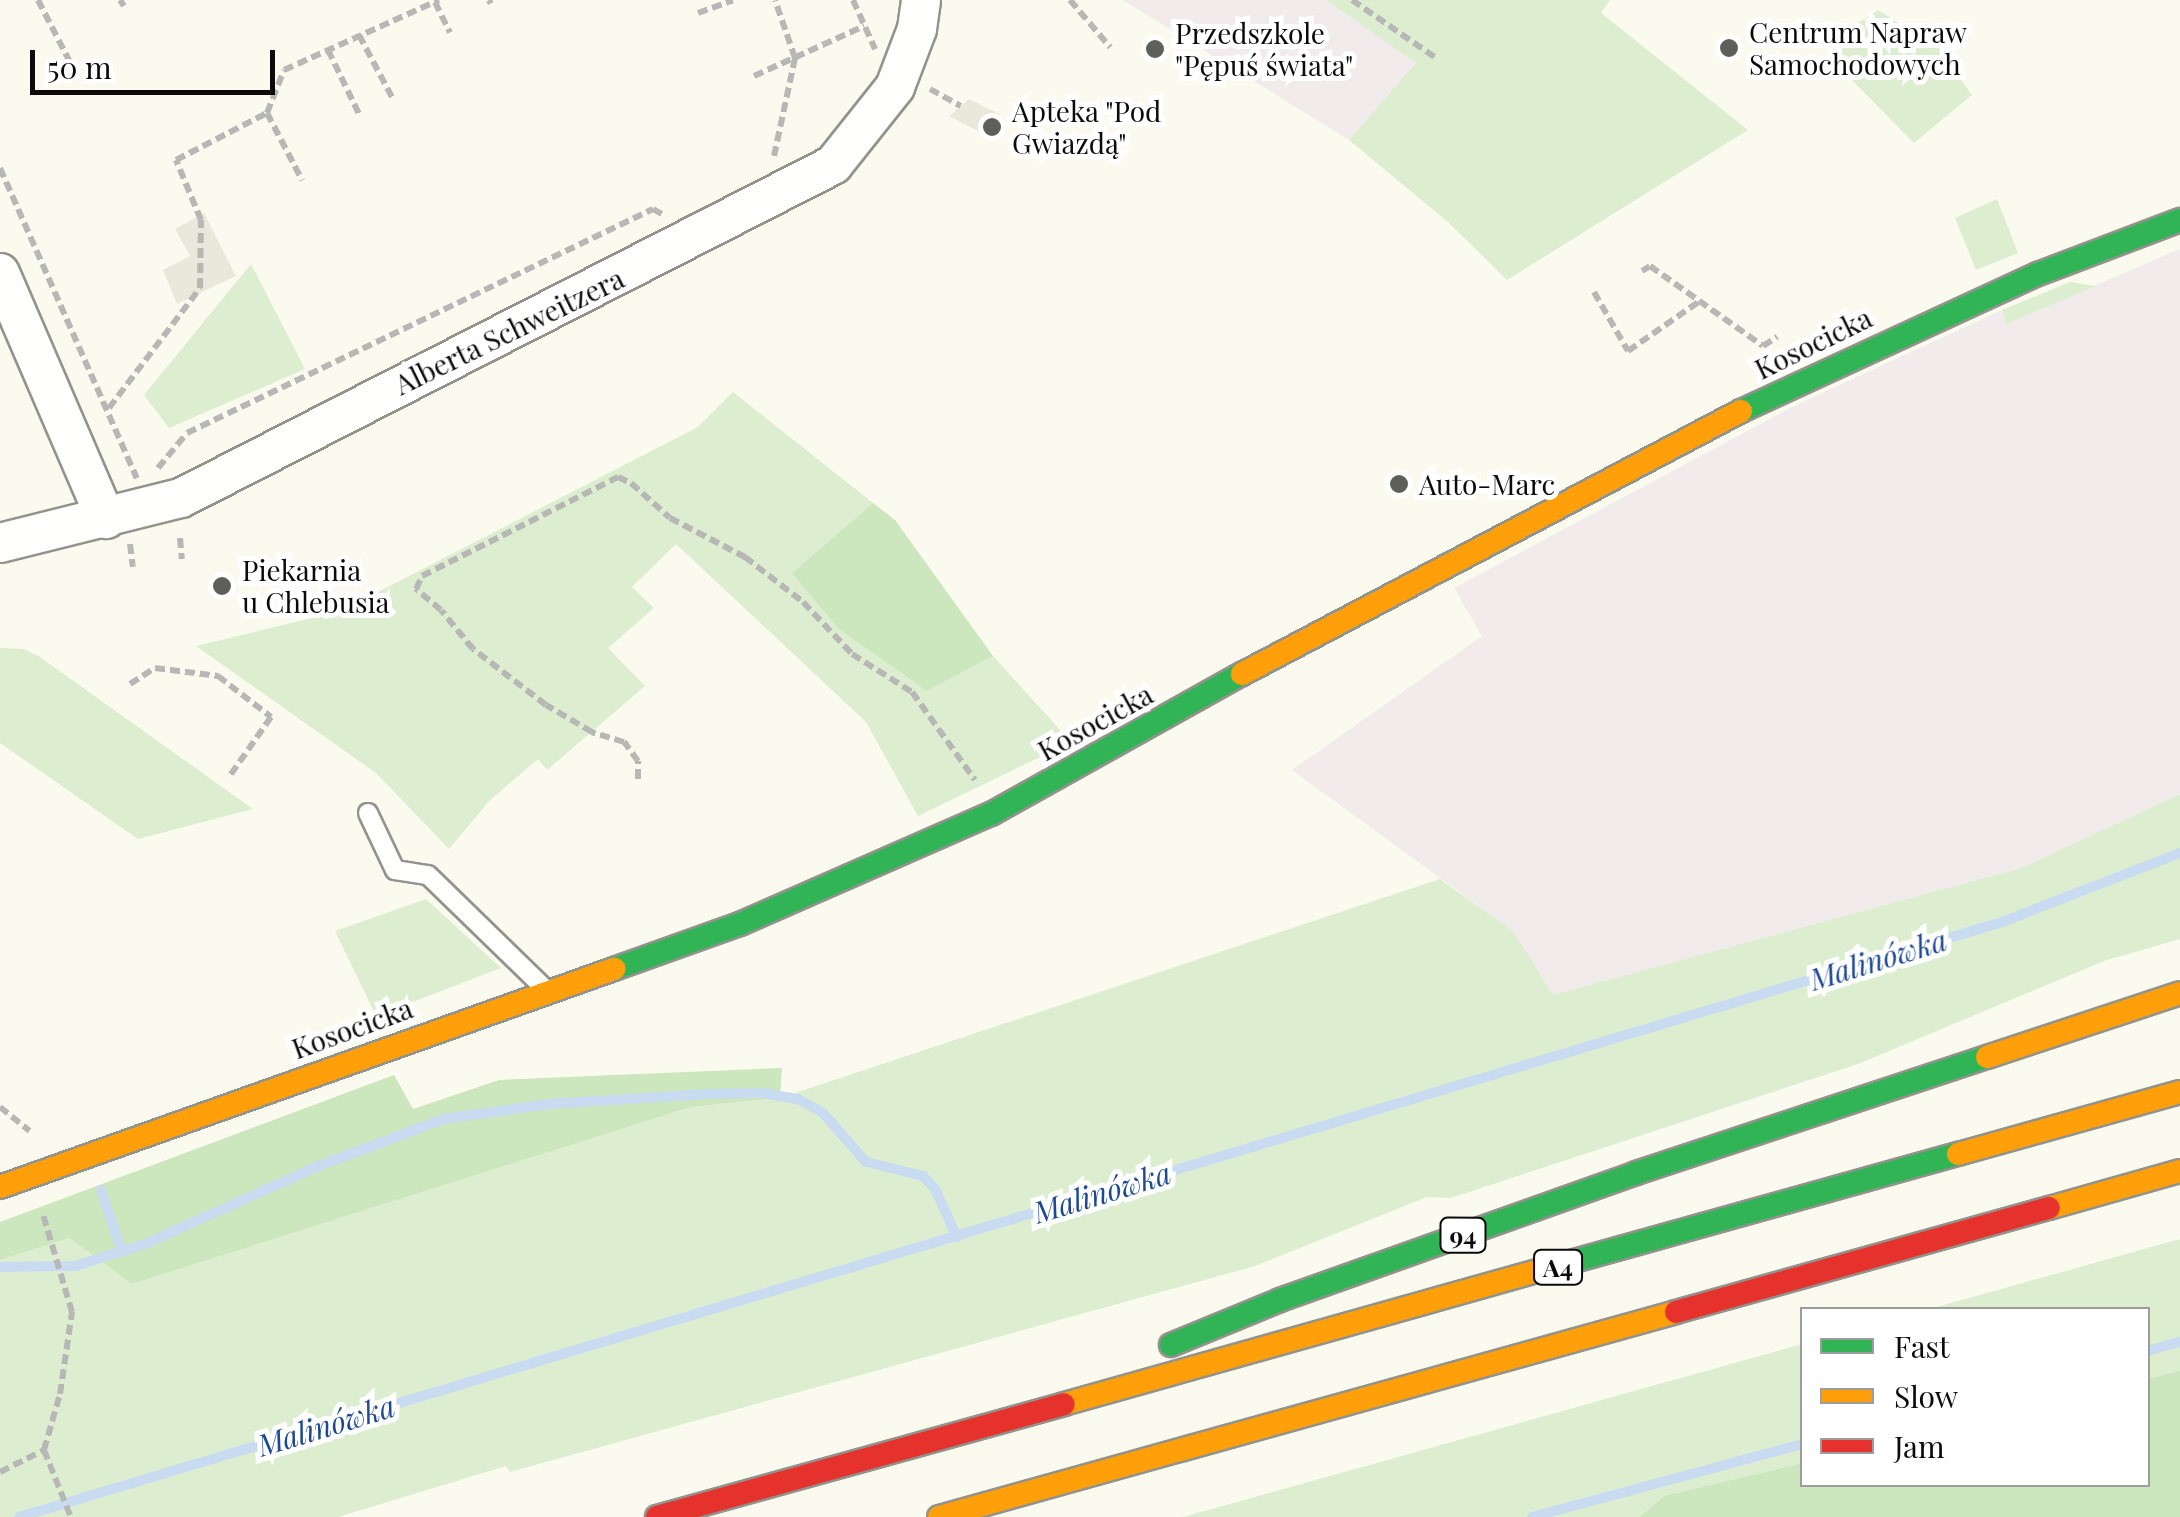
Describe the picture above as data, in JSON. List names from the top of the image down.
{
  "streets": {
    "main road": ["Kosocicka", "94", "A4"],
    "street": ["Alberta Schweitzera"]
  },
  "crossings": [
    ["94", "A4"]
  ],
  "water": ["Malinówka"],
  "places": [
    "Centrum Napraw Samochodowych",
    "Przedszkole \"Pępuś świata\"",
    "Apteka \"Pod Gwiazdą\"",
    "Auto-Marc",
    "Piekarnia u Chlebusia"
  ],
  "legend": ["Fast", "Slow", "Jam"],
  "scale_bar": "50 m"
}
